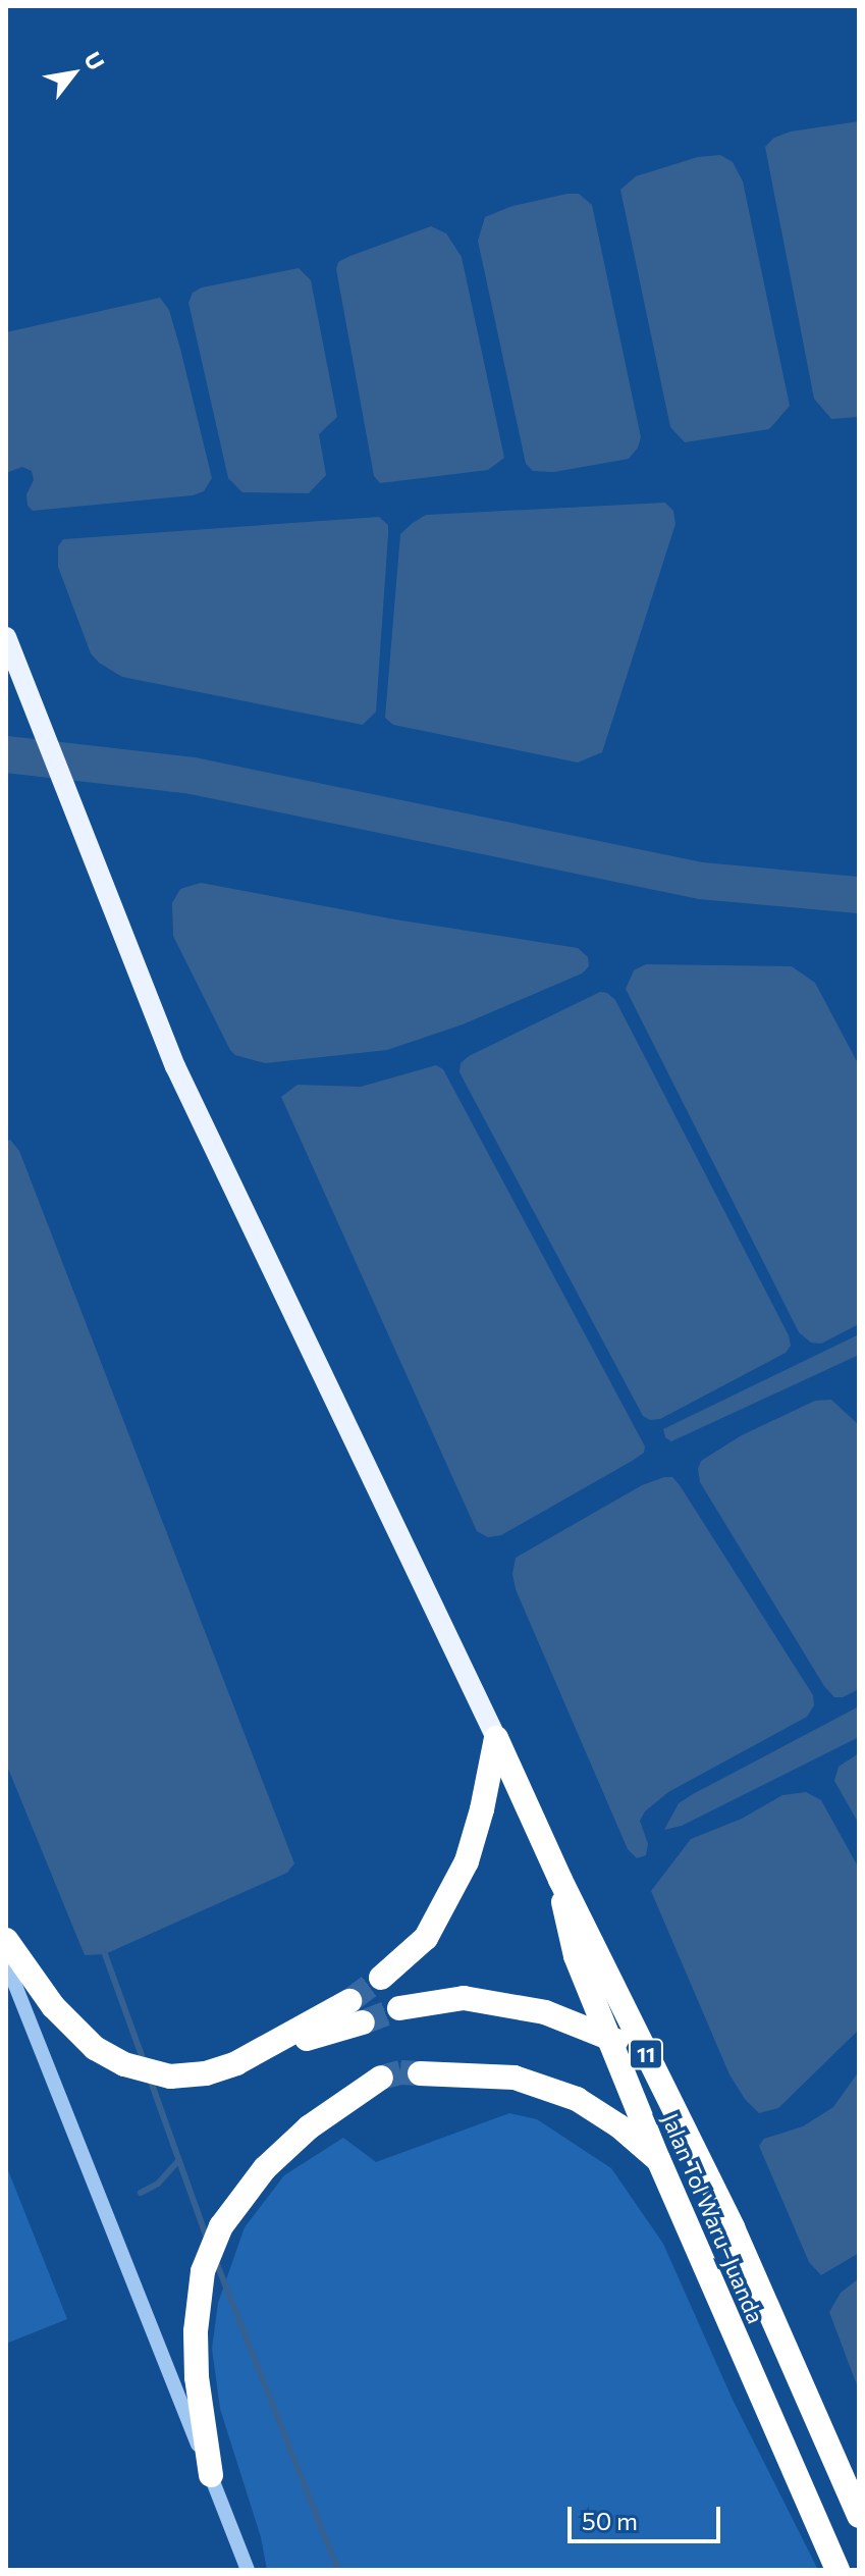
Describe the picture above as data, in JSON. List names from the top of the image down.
{
  "streets": {
    "highway": ["11", "Jalan Tol Waru–Juanda"]
  },
  "scale_bar": "50 m",
  "north": "top right"
}
